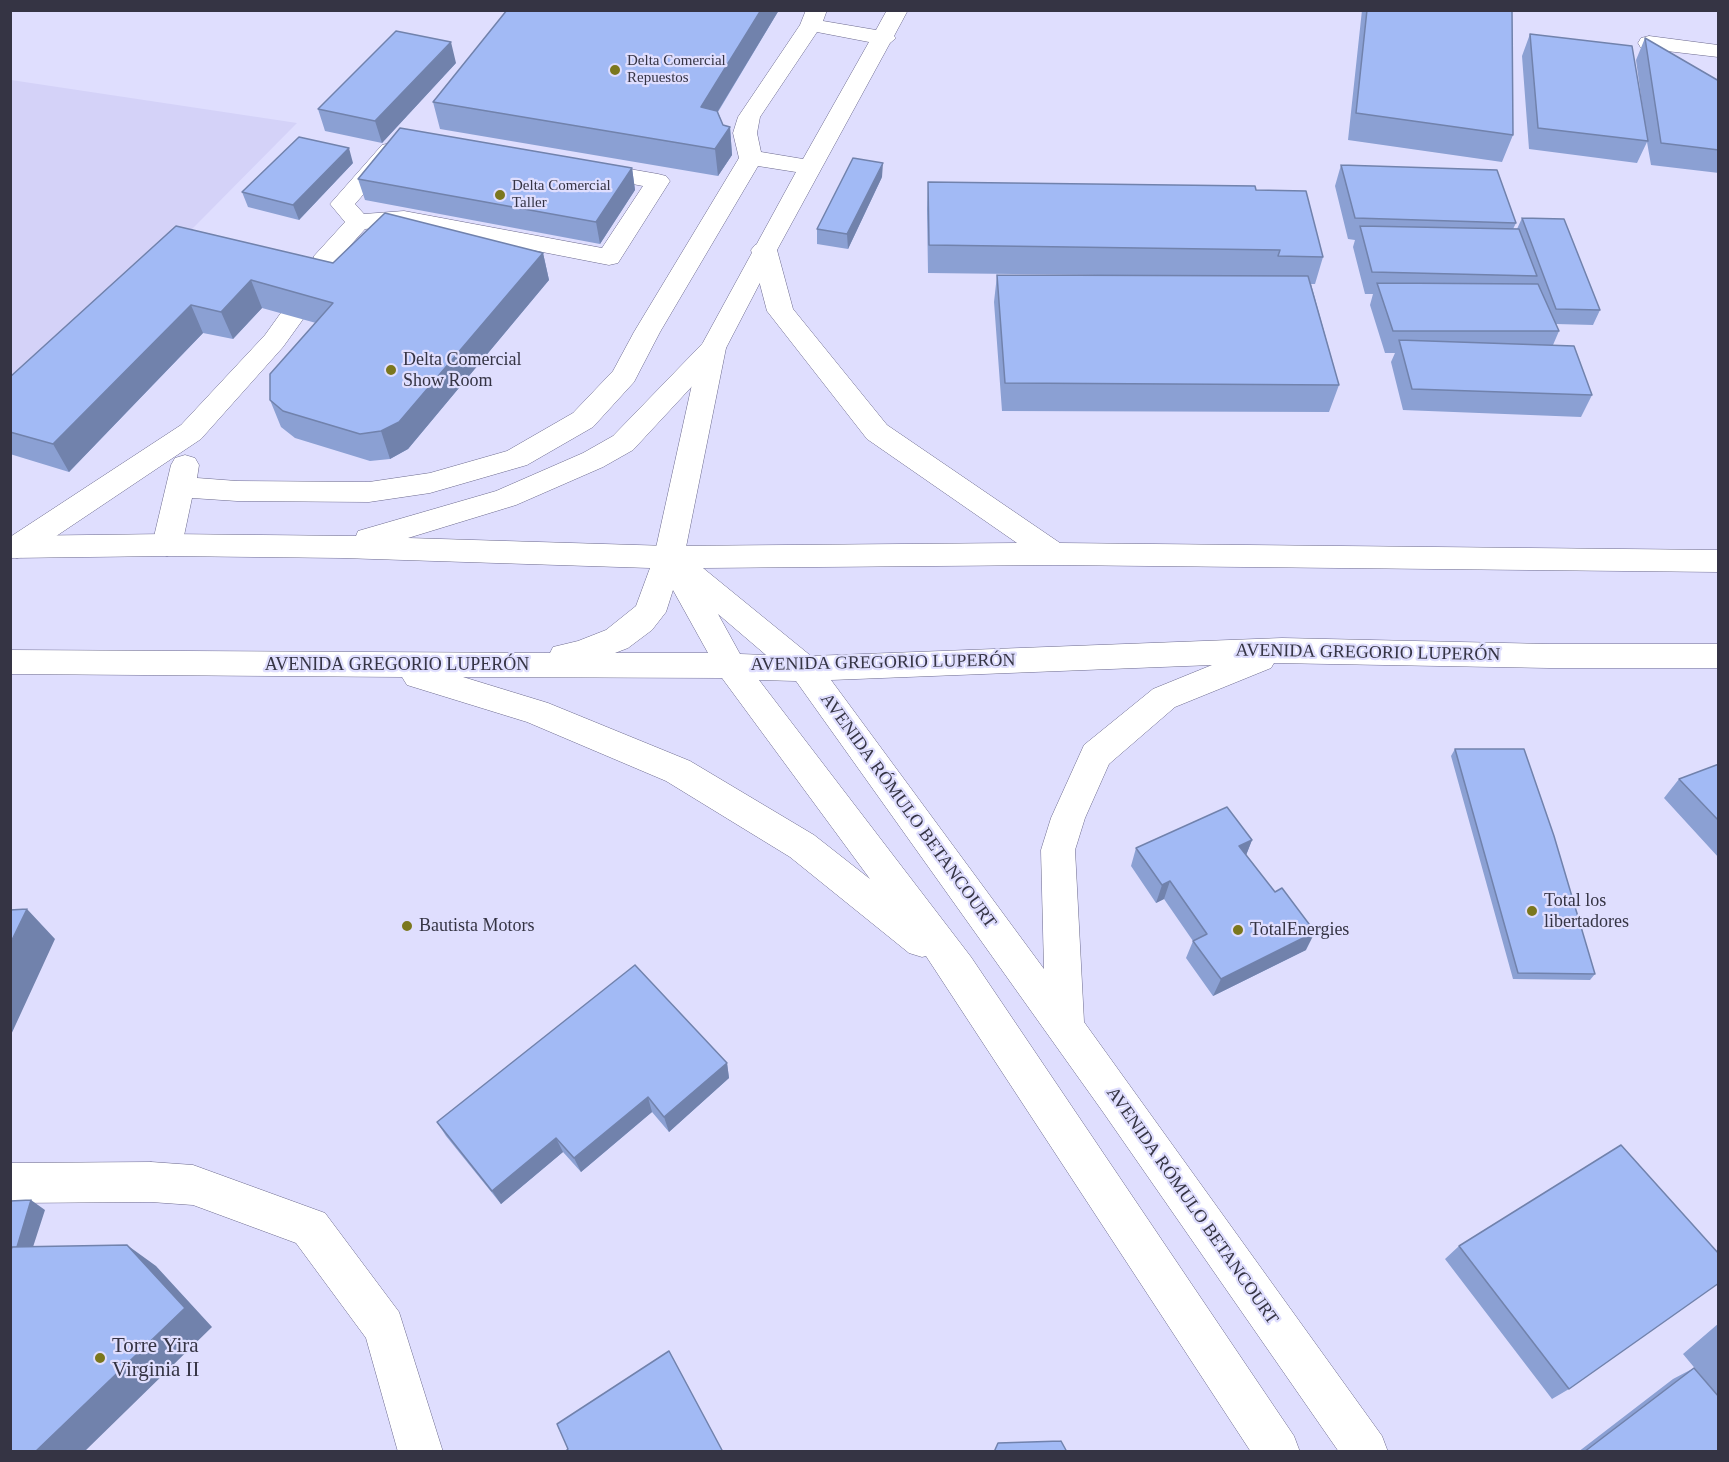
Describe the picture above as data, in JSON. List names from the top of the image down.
{
  "streets": {
    "main road": ["AVENIDA GREGORIO LUPERÓN", "AVENIDA RÓMULO BETANCOURT"]
  },
  "crossings": [
    ["AVENIDA GREGORIO LUPERÓN", "AVENIDA RÓMULO BETANCOURT"]
  ],
  "places": [
    "Delta Comercial Repuestos",
    "Delta Comercial Taller",
    "Delta Comercial Show Room",
    "Total los libertadores",
    "Bautista Motors",
    "TotalEnergies",
    "Torre Yira Virginia II"
  ]
}
